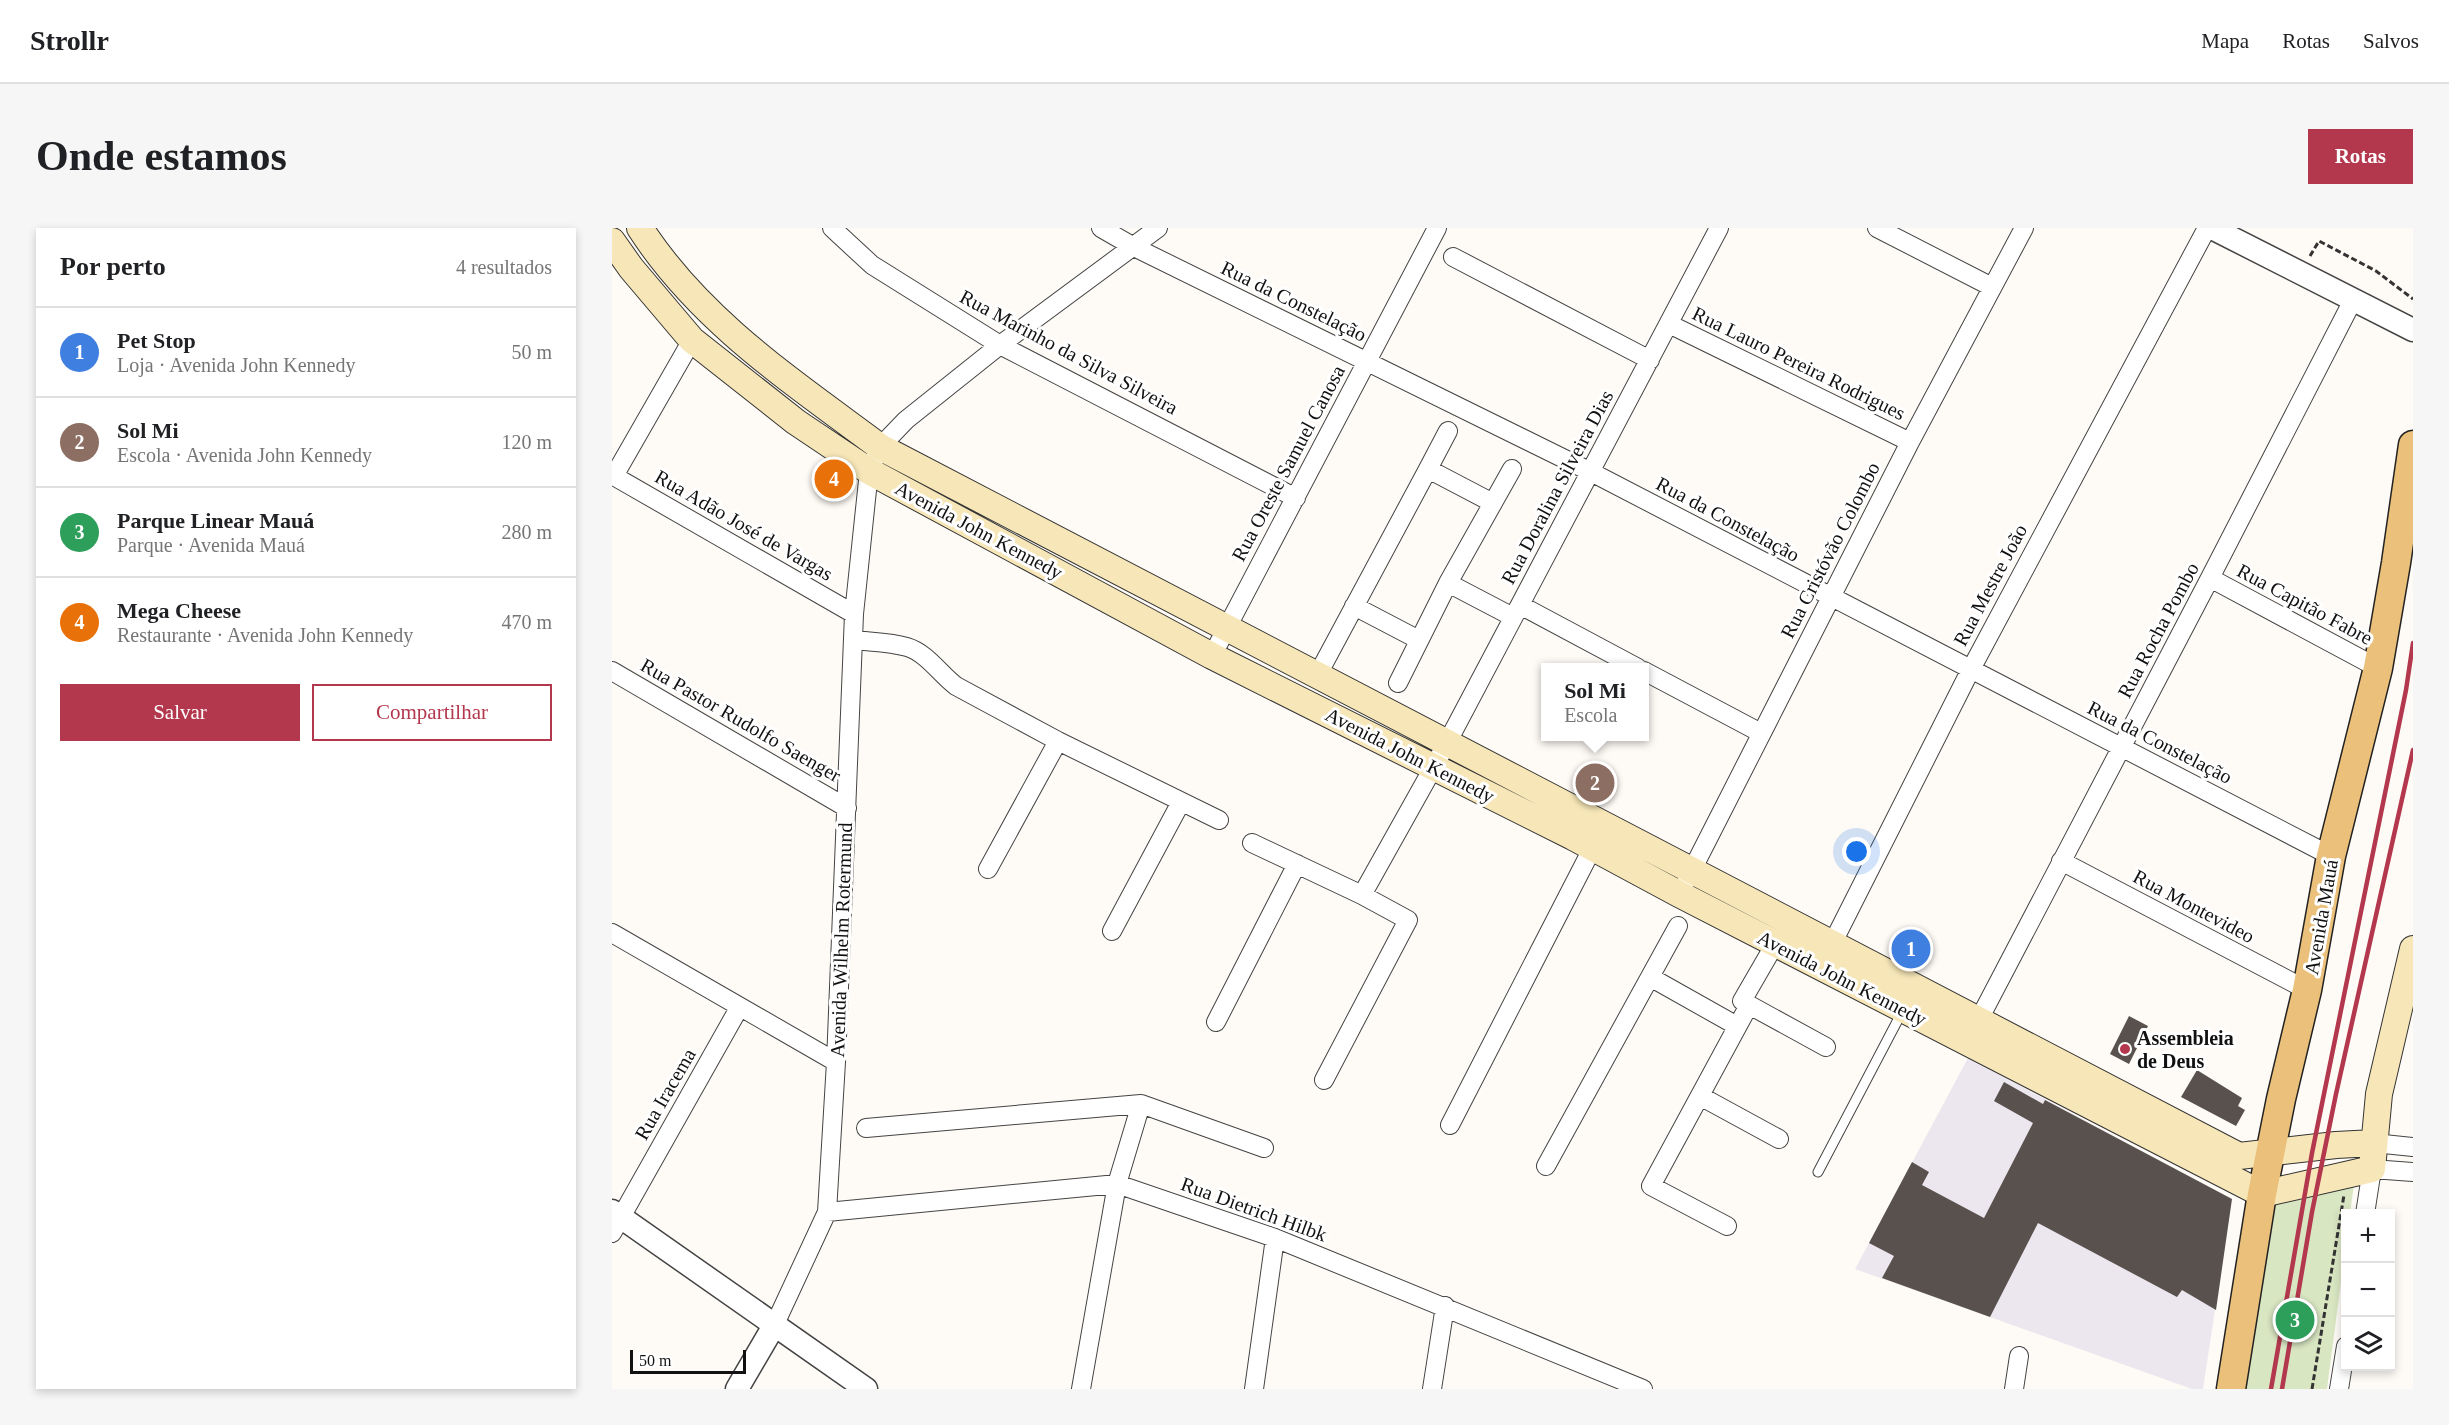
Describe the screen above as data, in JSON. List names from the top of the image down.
{
  "streets": {
    "main road": ["Avenida John Kennedy", "Avenida Mauá"],
    "street": [
      "Rua da Constelação",
      "Rua Marinho da Silva Silveira",
      "Rua Lauro Pereira Rodrigues",
      "Rua Oreste Samuel Canosa",
      "Rua Doralina Silveira Dias",
      "Rua Adão José de Vargas",
      "Rua Cristóvão Colombo",
      "Rua Mestre João",
      "Rua Capitão Fabre",
      "Rua Rocha Pombo",
      "Rua Pastor Rudolfo Saenger",
      "Rua Montevideo",
      "Avenida Wilhelm Rotermund",
      "Rua Iracema",
      "Rua Dietrich Hilbk"
    ]
  },
  "crossings": [
    ["Rua da Constelação", "Rua Oreste Samuel Canosa"],
    ["Rua da Constelação", "Rua Doralina Silveira Dias"],
    ["Rua da Constelação", "Rua Cristóvão Colombo"],
    ["Rua da Constelação", "Rua Mestre João"],
    ["Rua da Constelação", "Rua Rocha Pombo"],
    ["Rua da Constelação", "Avenida Mauá"],
    ["Rua da Constelação", "Avenida Wilhelm Rotermund"],
    ["Rua Marinho da Silva Silveira", "Rua Oreste Samuel Canosa"],
    ["Rua Marinho da Silva Silveira", "Avenida Wilhelm Rotermund"],
    ["Rua Lauro Pereira Rodrigues", "Rua Doralina Silveira Dias"],
    ["Rua Lauro Pereira Rodrigues", "Rua Cristóvão Colombo"],
    ["Rua Oreste Samuel Canosa", "Avenida John Kennedy"],
    ["Rua Doralina Silveira Dias", "Avenida John Kennedy"],
    ["Rua Adão José de Vargas", "Avenida Wilhelm Rotermund"],
    ["Avenida John Kennedy", "Rua Cristóvão Colombo"],
    ["Avenida John Kennedy", "Rua Mestre João"],
    ["Avenida John Kennedy", "Rua Rocha Pombo"],
    ["Avenida John Kennedy", "Avenida Mauá"],
    ["Avenida John Kennedy", "Avenida Wilhelm Rotermund"],
    ["Rua Capitão Fabre", "Rua Rocha Pombo"],
    ["Rua Capitão Fabre", "Avenida Mauá"],
    ["Rua Rocha Pombo", "Rua Montevideo"],
    ["Rua Pastor Rudolfo Saenger", "Avenida Wilhelm Rotermund"],
    ["Rua Montevideo", "Avenida Mauá"],
    ["Avenida Wilhelm Rotermund", "Rua Dietrich Hilbk"]
  ],
  "places": ["Assembleia de Deus"],
  "scale_bar": "50 m",
  "page": {
    "header": "Strollr",
    "nav": ["Mapa", "Rotas", "Salvos"],
    "buttons": [
      "Rotas",
      ["Salvar", "Compartilhar"]
    ],
    "title": "Onde estamos",
    "heading": ["Por perto", "4 resultados"],
    "list": [
      {
        "mark": "1",
        "name": "Pet Stop",
        "note": "Loja · Avenida John Kennedy",
        "value": "50 m"
      },
      {
        "mark": "2",
        "name": "Sol Mi",
        "note": "Escola · Avenida John Kennedy",
        "value": "120 m"
      },
      {
        "mark": "3",
        "name": "Parque Linear Mauá",
        "note": "Parque · Avenida Mauá",
        "value": "280 m"
      },
      {
        "mark": "4",
        "name": "Mega Cheese",
        "note": "Restaurante · Avenida John Kennedy",
        "value": "470 m"
      }
    ],
    "pins": [
      "4",
      "2",
      "1",
      "3"
    ],
    "popup": ["Sol Mi", "Escola"],
    "map_buttons": ["+", "−"],
    "scale": "50 m"
  }
}
